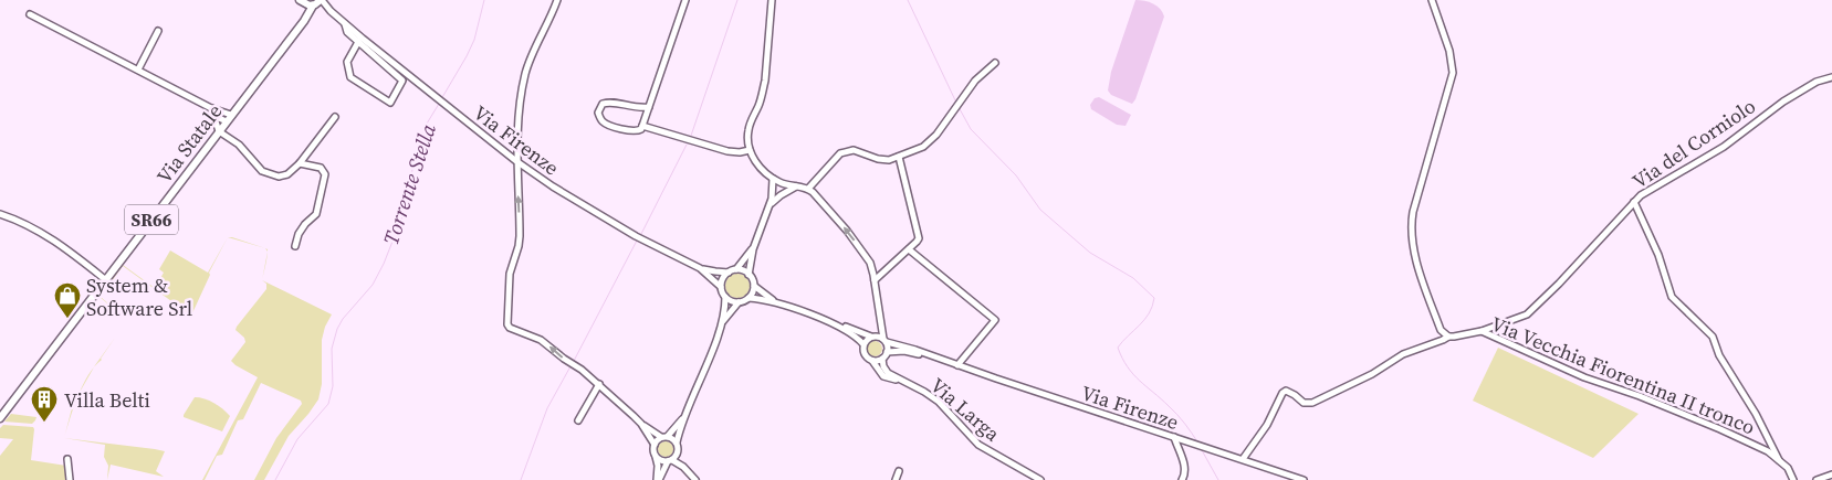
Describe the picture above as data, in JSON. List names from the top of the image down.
{
  "streets": {
    "main road": ["Via Statale", "SR66"],
    "street": [
      "Via Firenze",
      "Via del Corniolo",
      "Via Vecchia Fiorentina II tronco",
      "Via Larga"
    ]
  },
  "crossings": [
    ["Via Firenze", "Via Statale"],
    ["Via Firenze", "Via Vecchia Fiorentina II tronco"],
    ["Via Firenze", "Via Larga"],
    ["Via del Corniolo", "Via Vecchia Fiorentina II tronco"]
  ],
  "water": ["Torrente Stella"],
  "places": {
    "shop": ["System & Software Srl"],
    "building": ["Villa Belti"]
  }
}
